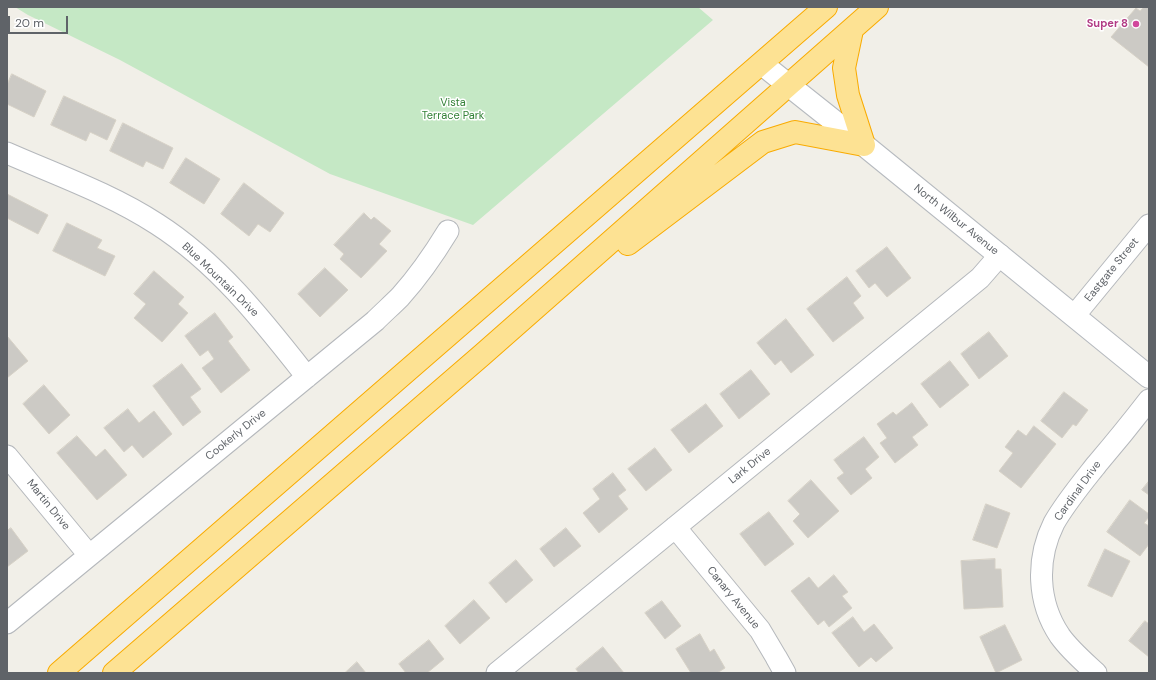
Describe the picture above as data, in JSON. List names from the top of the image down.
{
  "streets": {
    "main road": ["North Wilbur Avenue"],
    "street": [
      "Eastgate Street",
      "Blue Mountain Drive",
      "Cookerly Drive",
      "Lark Drive",
      "Cardinal Drive",
      "Martin Drive",
      "Canary Avenue"
    ]
  },
  "crossings": [
    ["North Wilbur Avenue", "Eastgate Street"],
    ["North Wilbur Avenue", "Lark Drive"],
    ["Blue Mountain Drive", "Cookerly Drive"],
    ["Cookerly Drive", "Martin Drive"],
    ["Lark Drive", "Canary Avenue"]
  ],
  "parks": ["Vista Terrace Park"],
  "places": ["Super 8"],
  "scale_bar": "20 m"
}
